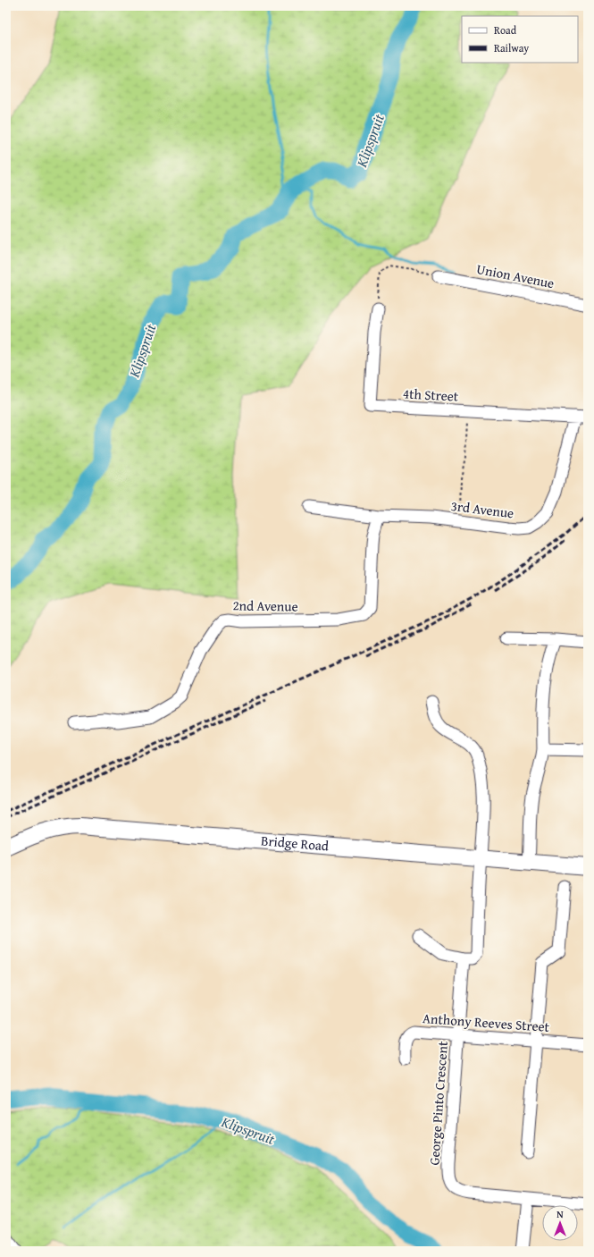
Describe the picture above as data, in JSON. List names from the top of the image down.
{
  "streets": {
    "street": [
      "Union Avenue",
      "4th Street",
      "3rd Avenue",
      "2nd Avenue",
      "Bridge Road",
      "Anthony Reeves Street",
      "George Pinto Crescent"
    ]
  },
  "crossings": [
    ["4th Street", "3rd Avenue"],
    ["3rd Avenue", "2nd Avenue"],
    ["Anthony Reeves Street", "George Pinto Crescent"]
  ],
  "water": ["Klipspruit"],
  "legend": ["Road", "Railway"],
  "north": "top"
}
